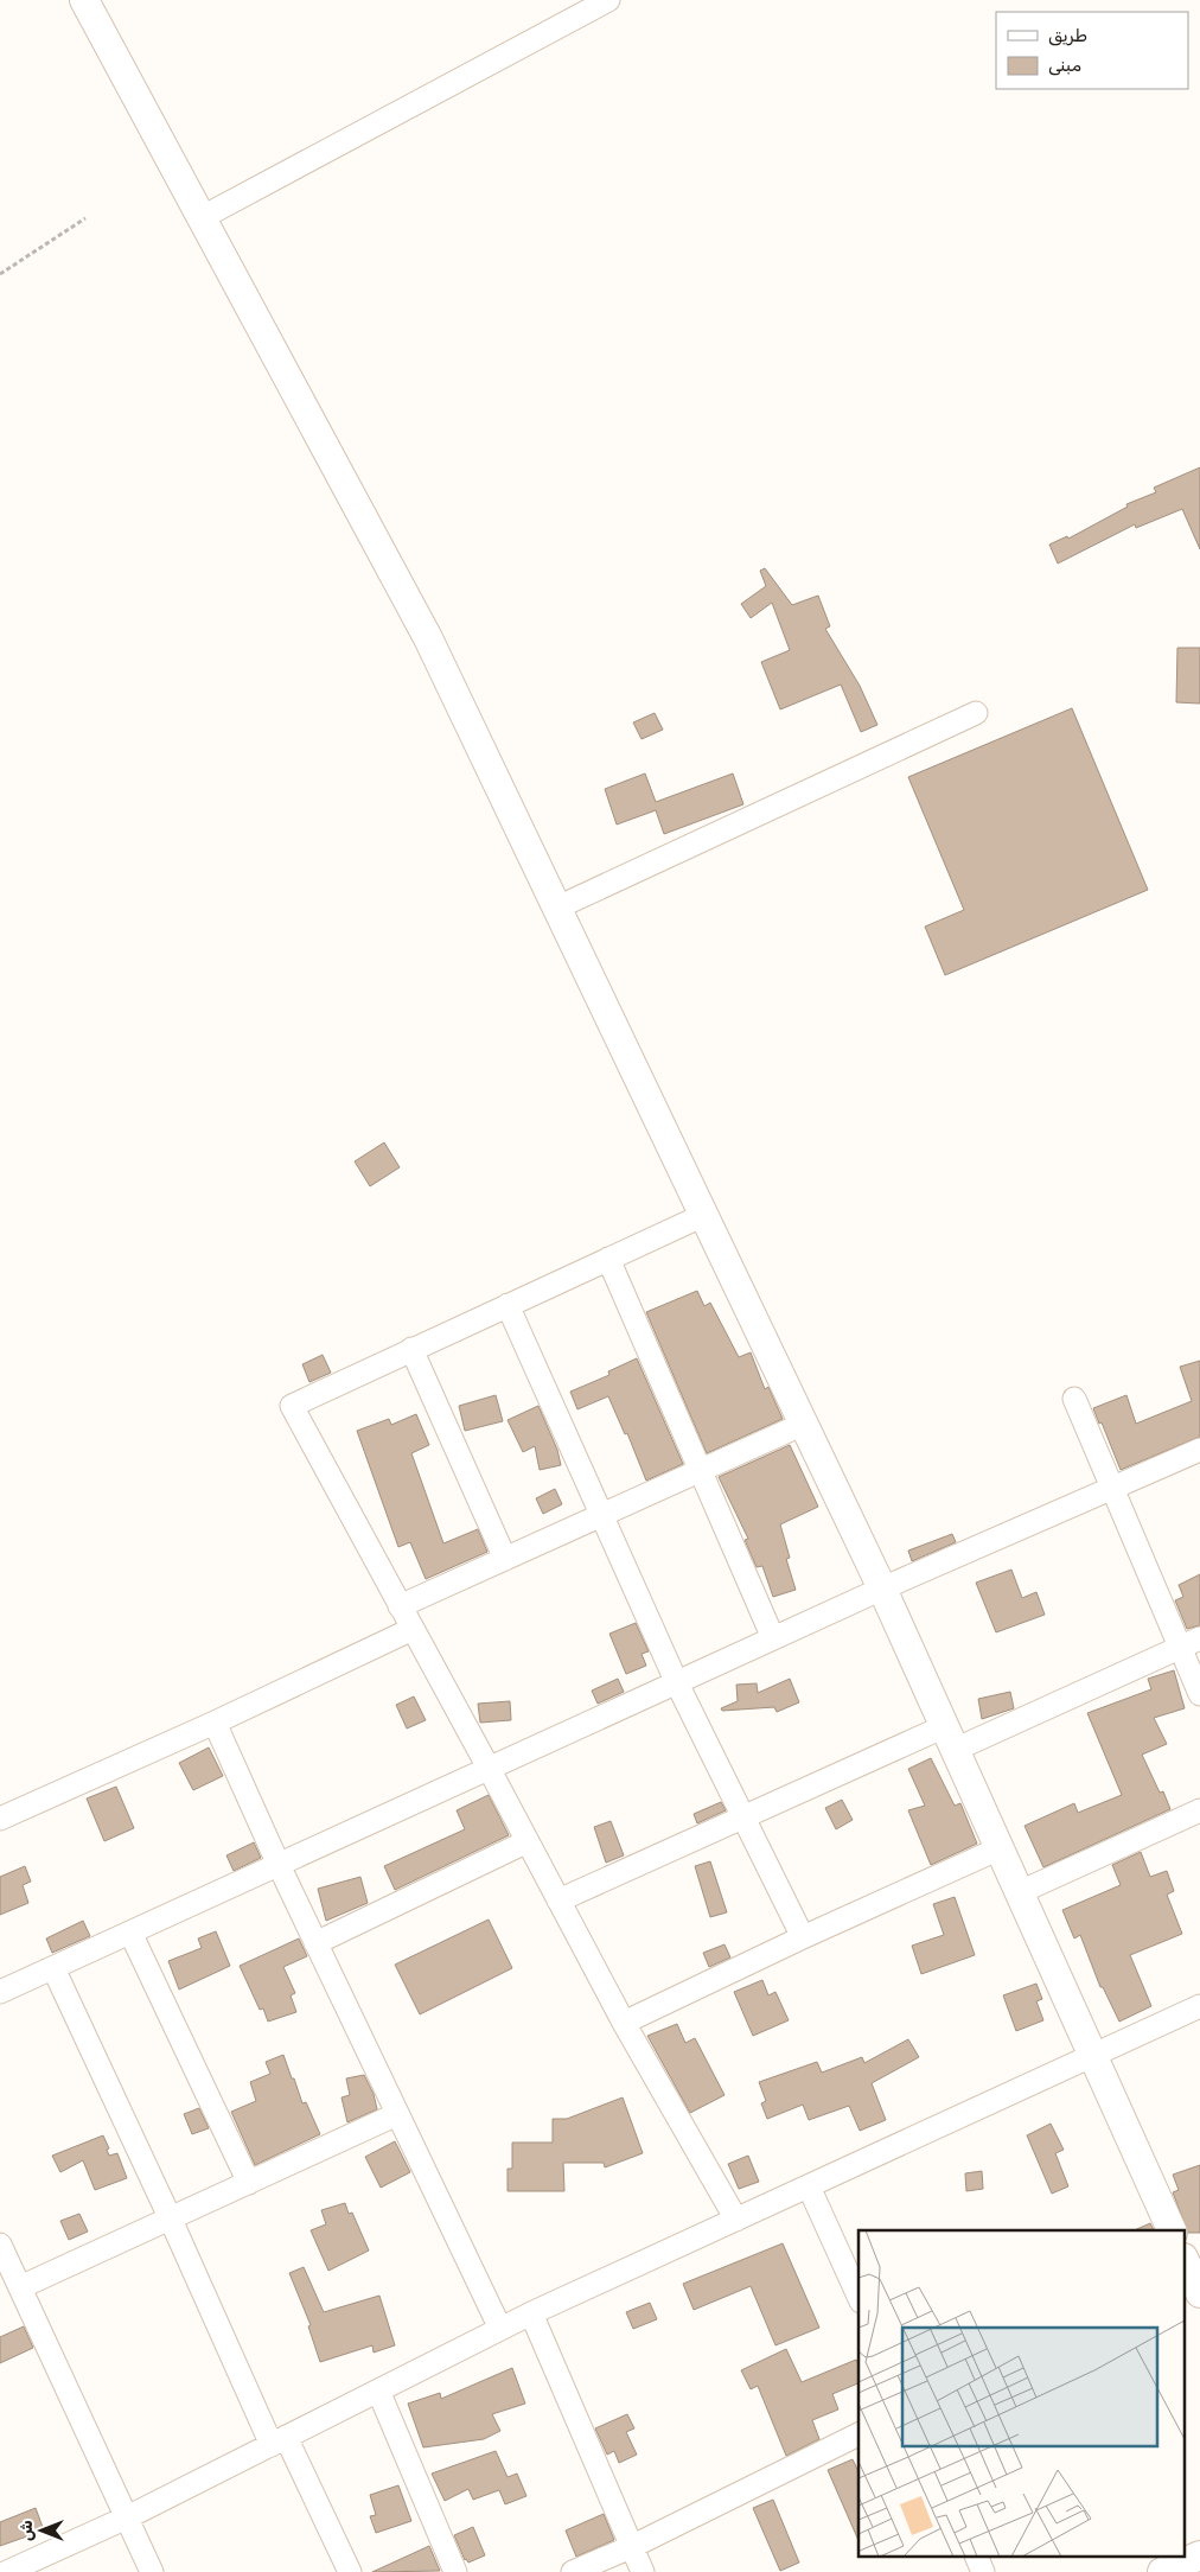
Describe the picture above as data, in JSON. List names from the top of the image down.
{
  "legend": ["طريق", "مبنى"],
  "north": "left"
}
